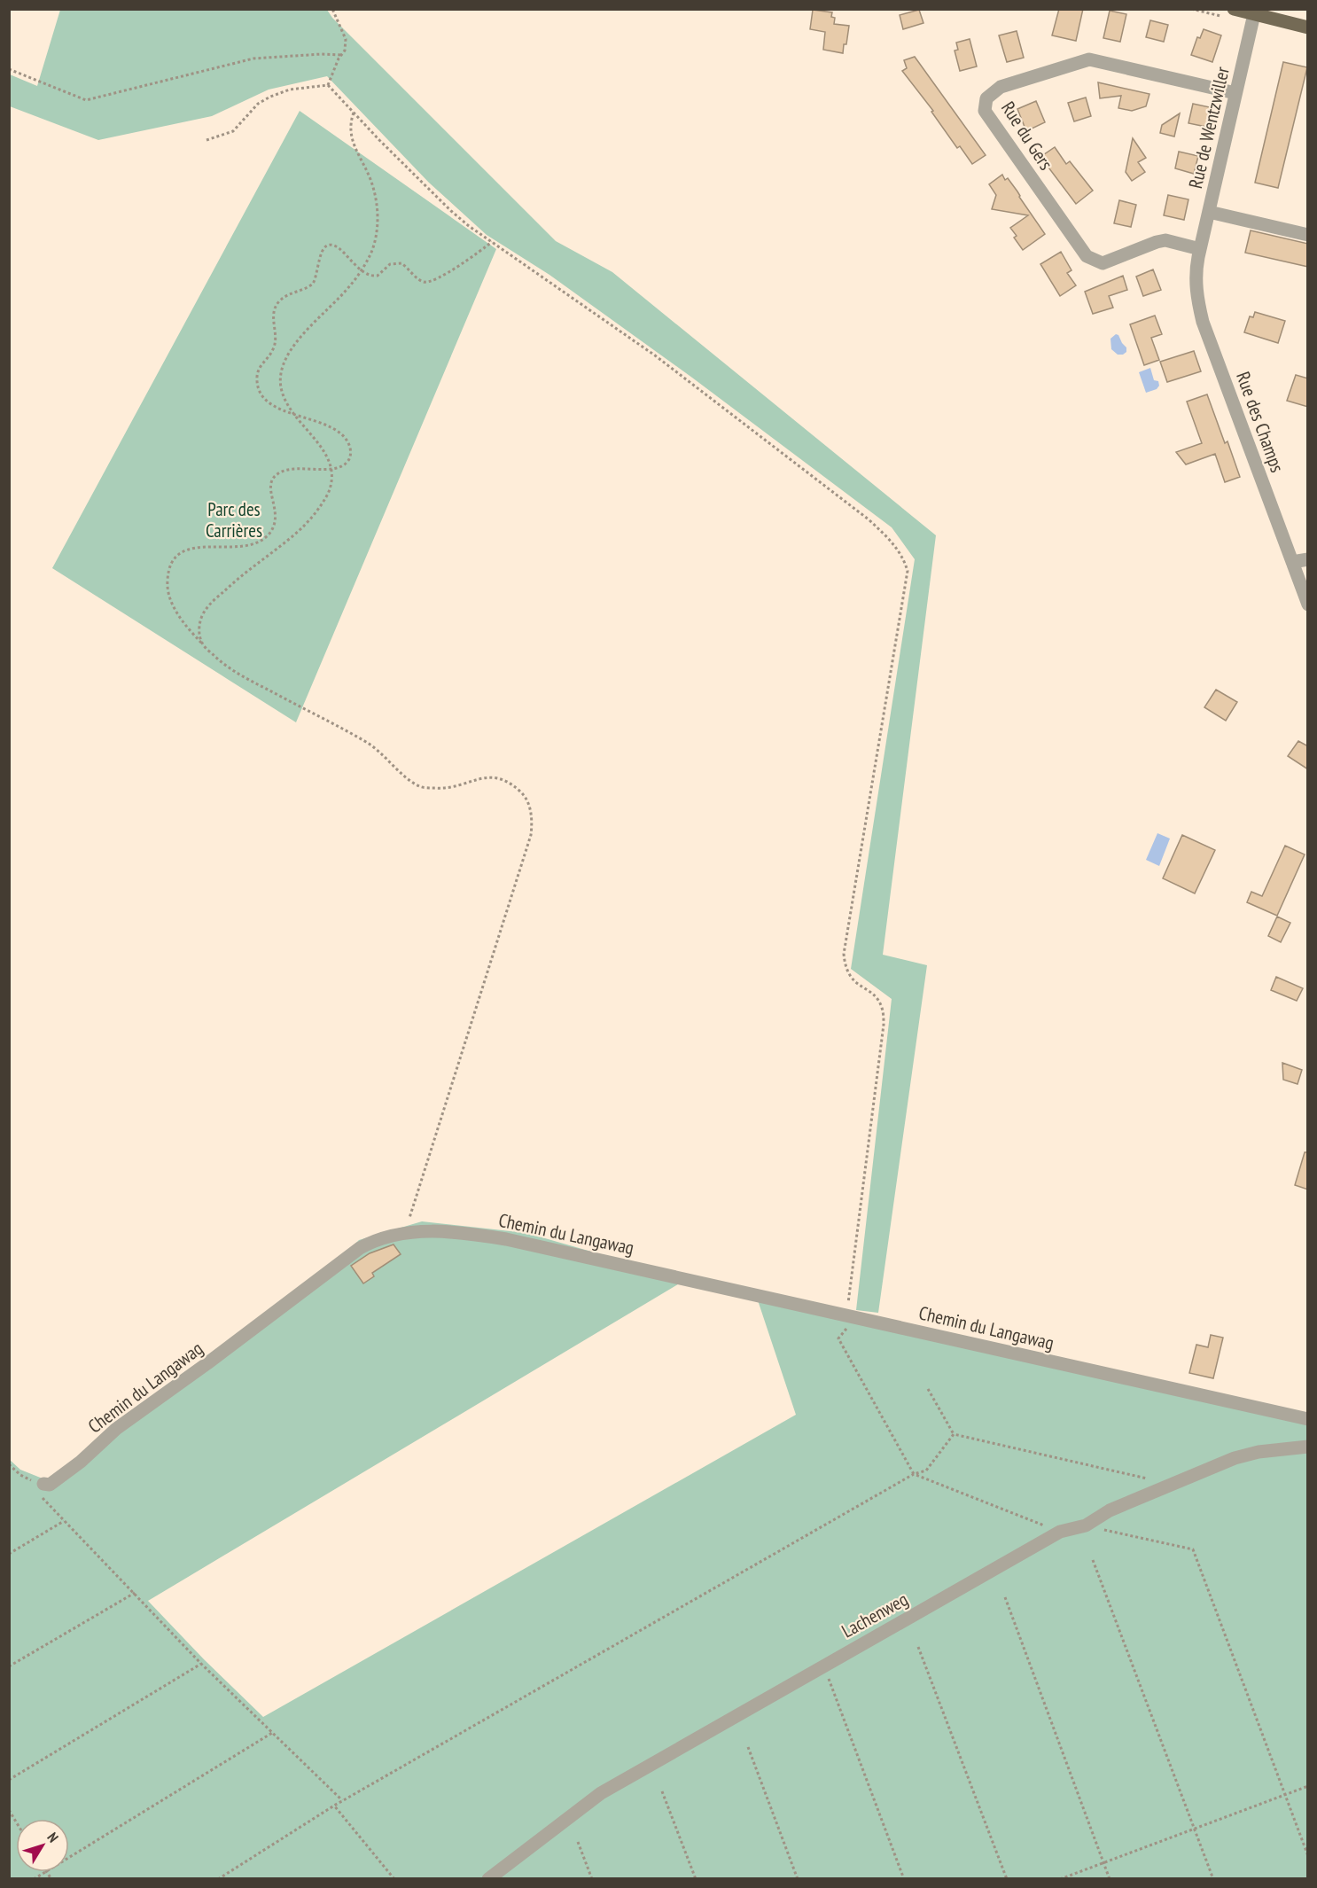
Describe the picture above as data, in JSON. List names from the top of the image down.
{
  "streets": {
    "street": [
      "Rue de Wentzwiller",
      "Rue du Gers",
      "Rue des Champs",
      "Chemin du Langawag",
      "Lachenweg"
    ]
  },
  "crossings": [
    ["Rue de Wentzwiller", "Rue du Gers"],
    ["Rue de Wentzwiller", "Rue des Champs"],
    ["Rue du Gers", "Rue des Champs"]
  ],
  "parks": ["Parc des Carrières"],
  "north": "top right"
}
